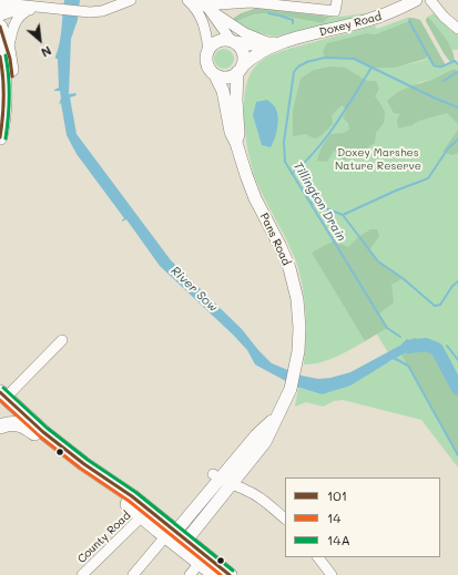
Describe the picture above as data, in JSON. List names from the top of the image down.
{
  "streets": {
    "main road": ["Doxey Road", "Pans Road"],
    "street": ["County Road"]
  },
  "crossings": [
    ["Doxey Road", "Pans Road"]
  ],
  "water": ["Tillington Drain", "River Sow"],
  "parks": ["Doxey Marshes Nature Reserve"],
  "lines": ["transit line 101", "transit line 14A", "transit line 14"],
  "legend": ["101", "14", "14A"],
  "north": "bottom right"
}
